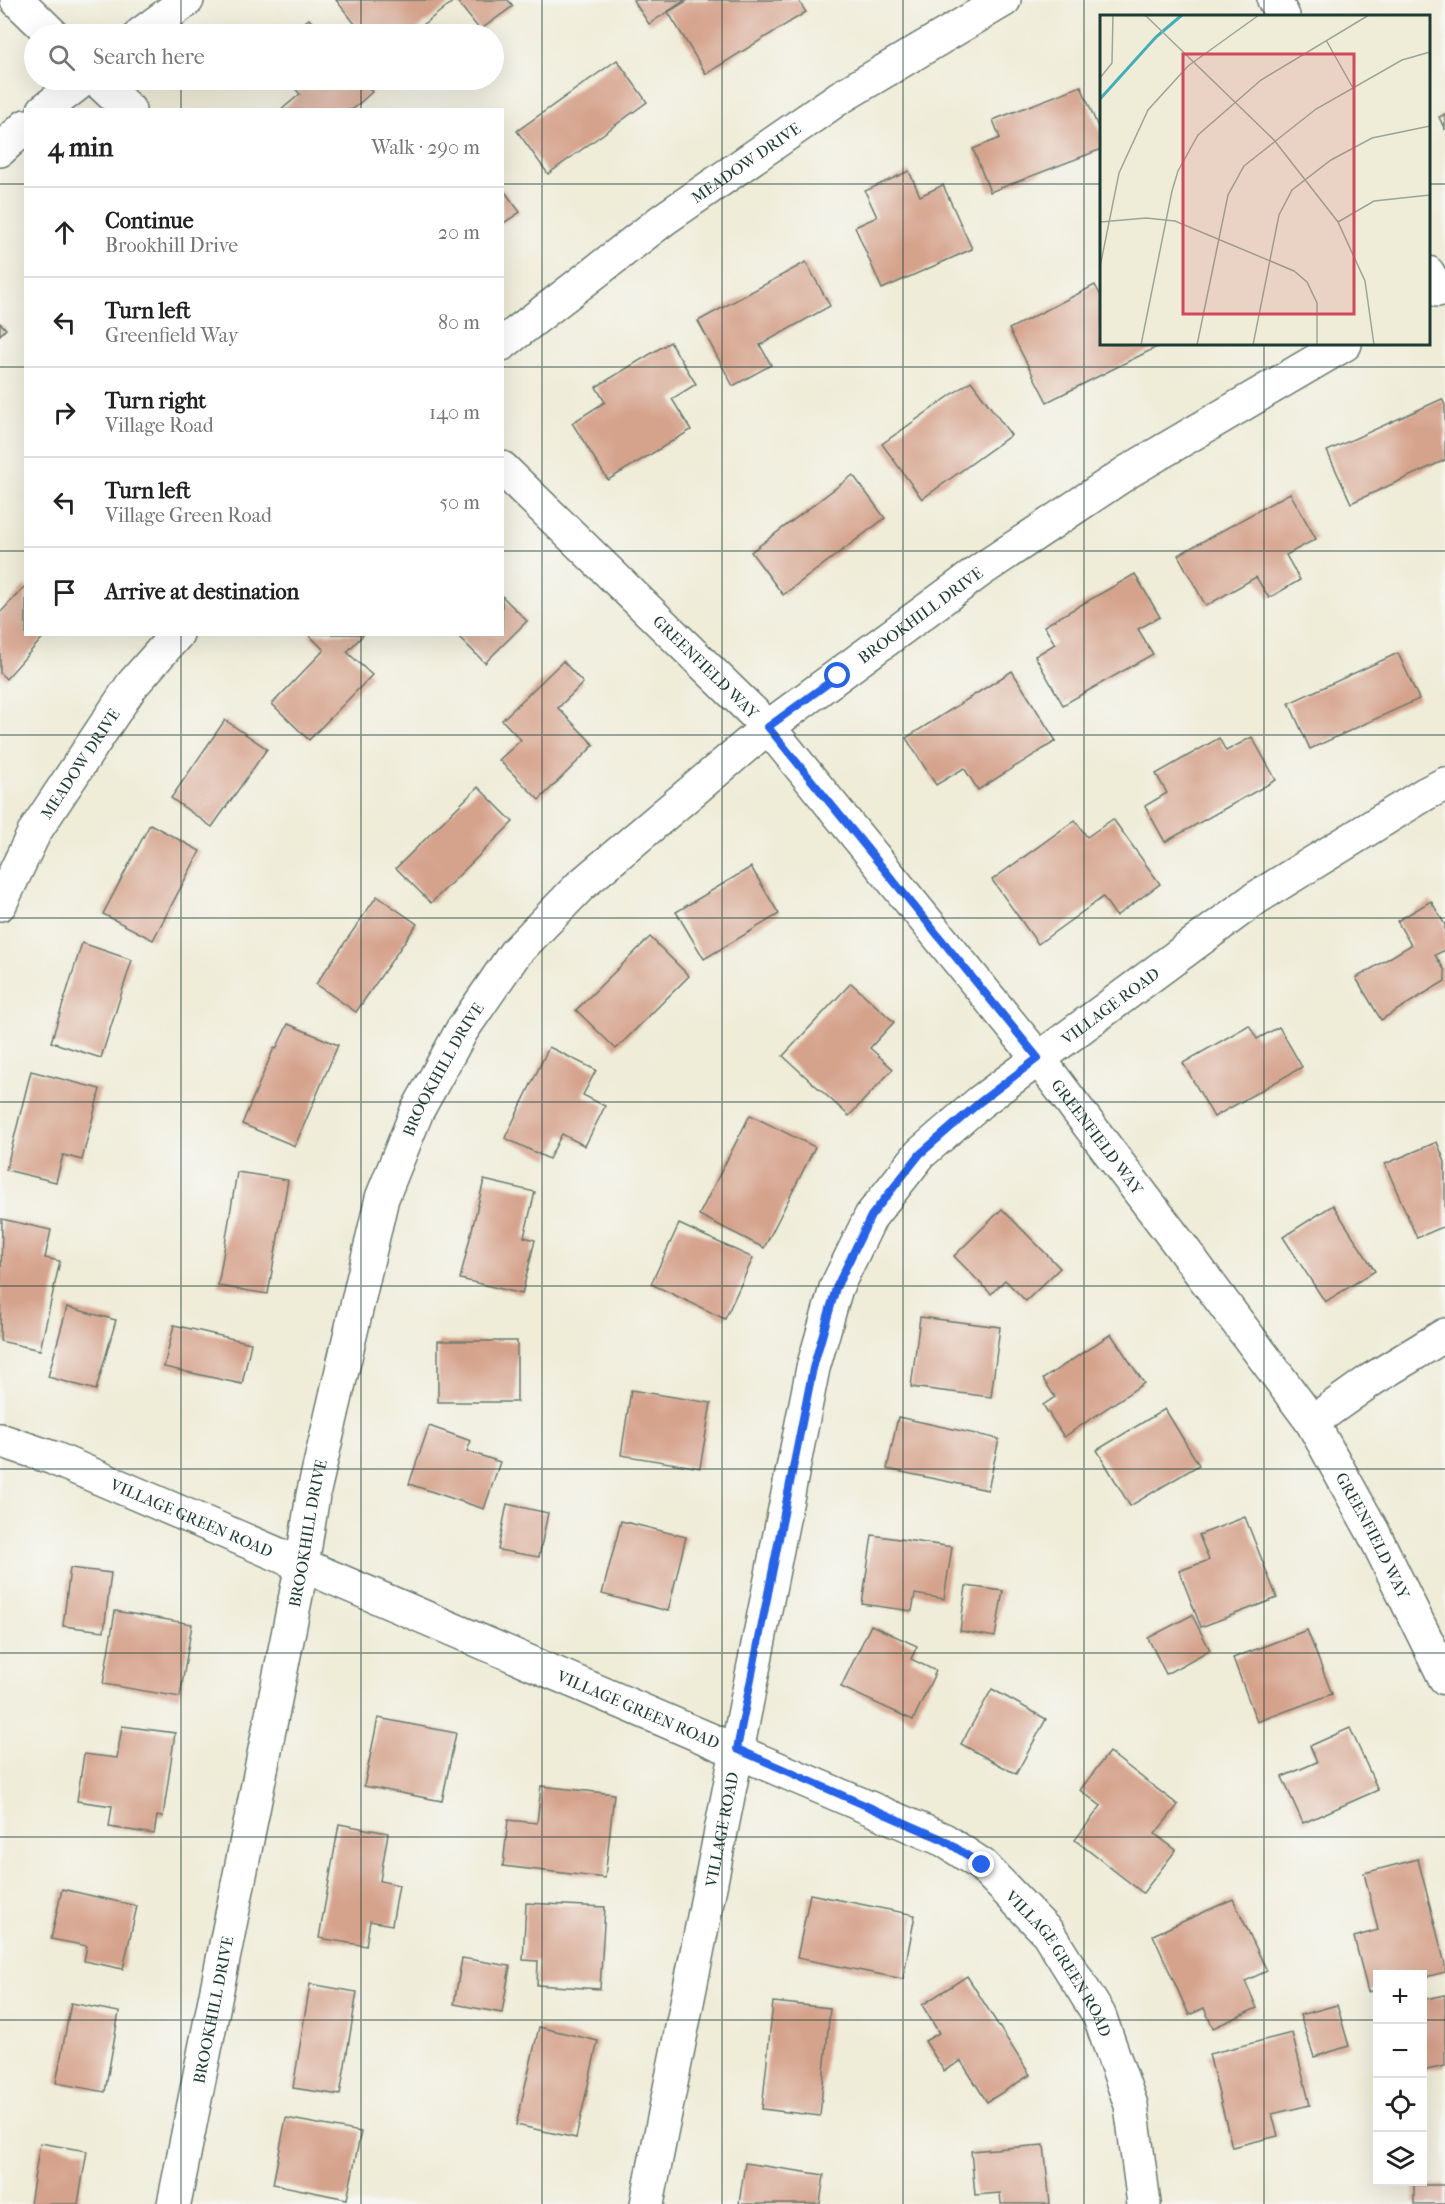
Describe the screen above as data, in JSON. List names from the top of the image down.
{
  "streets": {
    "street": [
      "MEADOW DRIVE",
      "BROOKHILL DRIVE",
      "GREENFIELD WAY",
      "VILLAGE ROAD",
      "VILLAGE GREEN ROAD"
    ]
  },
  "crossings": [
    ["BROOKHILL DRIVE", "GREENFIELD WAY"],
    ["BROOKHILL DRIVE", "VILLAGE GREEN ROAD"],
    ["GREENFIELD WAY", "VILLAGE ROAD"],
    ["VILLAGE ROAD", "VILLAGE GREEN ROAD"]
  ],
  "page": {
    "search": "Search here",
    "heading": ["4 min", "Walk · 290 m"],
    "list": [
      ["Continue", "Brookhill Drive", "20 m"],
      ["Turn left", "Greenfield Way", "80 m"],
      ["Turn right", "Village Road", "140 m"],
      ["Turn left", "Village Green Road", "50 m"],
      "Arrive at destination"
    ],
    "map_buttons": ["+", "−"]
  }
}
